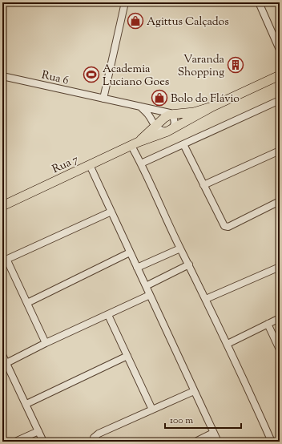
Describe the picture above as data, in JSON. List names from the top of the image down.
{
  "streets": {
    "main road": ["Rua 7"],
    "street": ["Rua 6"]
  },
  "crossings": [
    ["Rua 6", "Rua 7"]
  ],
  "places": {
    "shop": ["Agittus Calçados", "Bolo do Flávio"],
    "building": ["Varanda Shopping"],
    "sports": ["Academia Luciano Goes"]
  },
  "scale_bar": "100 m"
}
